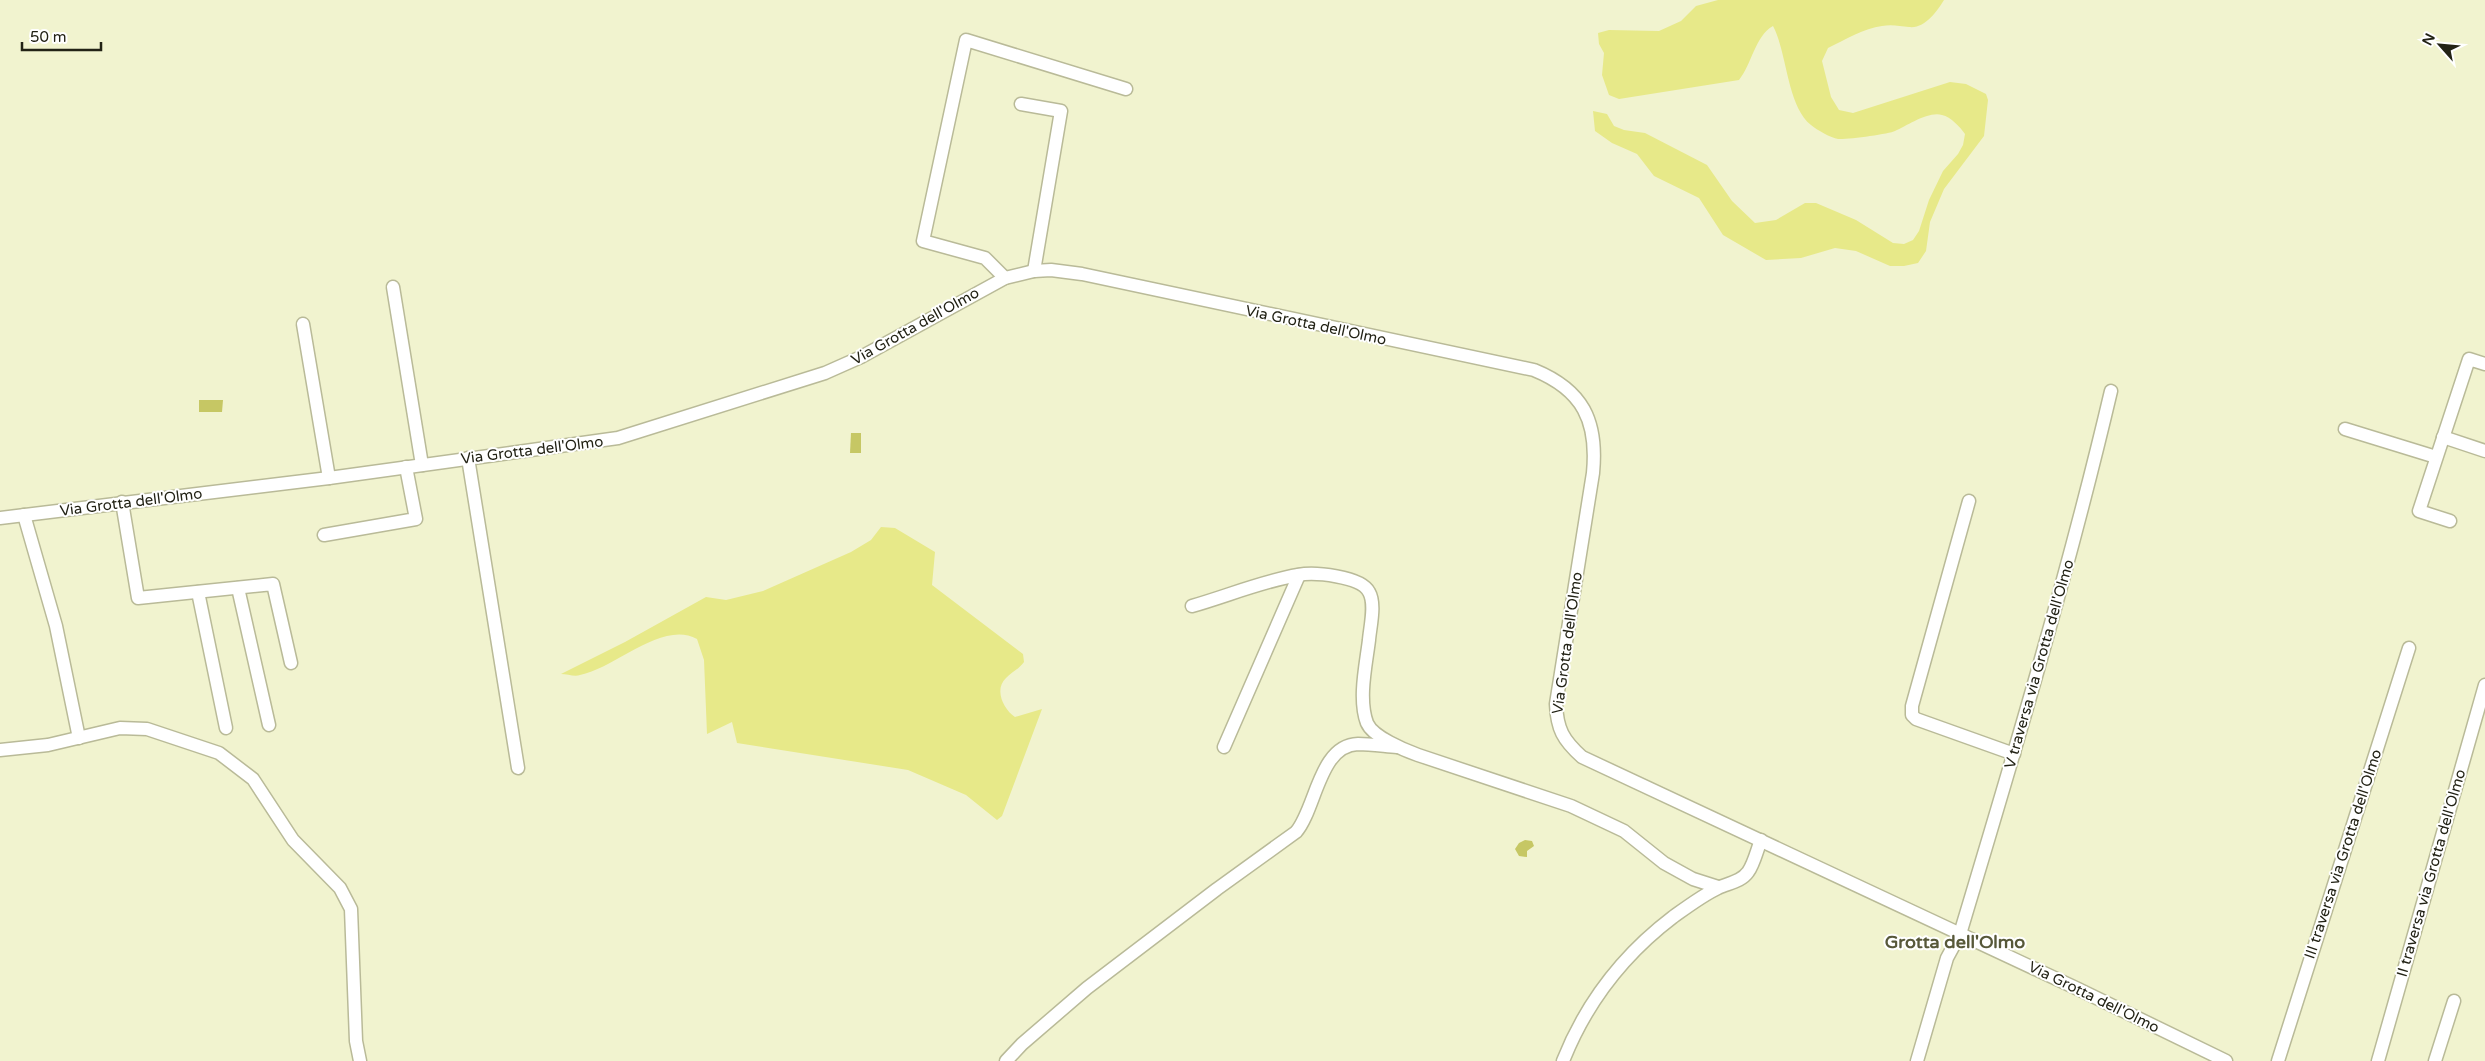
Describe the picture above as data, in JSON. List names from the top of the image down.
{
  "streets": {
    "street": [
      "Via Grotta dell'Olmo",
      "V traversa via Grotta dell'Olmo",
      "III traversa via Grotta dell'Olmo",
      "II traversa via Grotta dell'Olmo"
    ]
  },
  "crossings": [
    ["Via Grotta dell'Olmo", "V traversa via Grotta dell'Olmo"]
  ],
  "districts": ["Grotta dell'Olmo"],
  "scale_bar": "50 m",
  "north": "top left"
}
